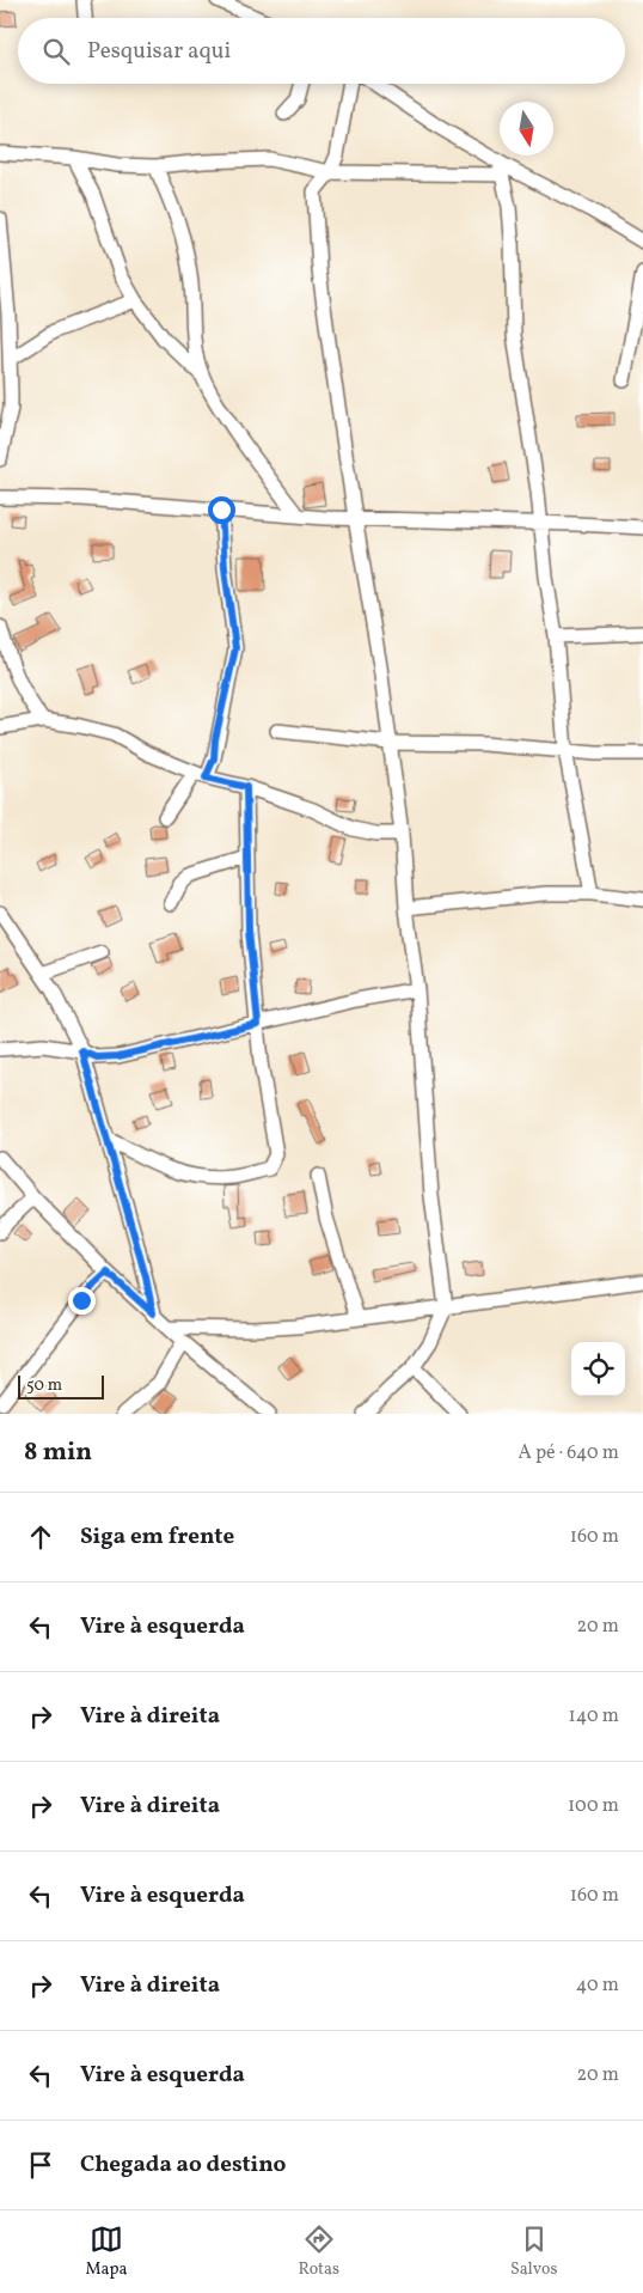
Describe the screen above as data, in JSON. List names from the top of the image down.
{
  "scale_bar": "50 m",
  "north": "bottom",
  "page": {
    "search": "Pesquisar aqui",
    "scale": "50 m",
    "heading": ["8 min", "A pé · 640 m"],
    "list": [
      ["Siga em frente", "160 m"],
      ["Vire à esquerda", "20 m"],
      ["Vire à direita", "140 m"],
      ["Vire à direita", "100 m"],
      ["Vire à esquerda", "160 m"],
      ["Vire à direita", "40 m"],
      ["Vire à esquerda", "20 m"],
      "Chegada ao destino"
    ],
    "nav": ["Mapa", "Rotas", "Salvos"]
  }
}
